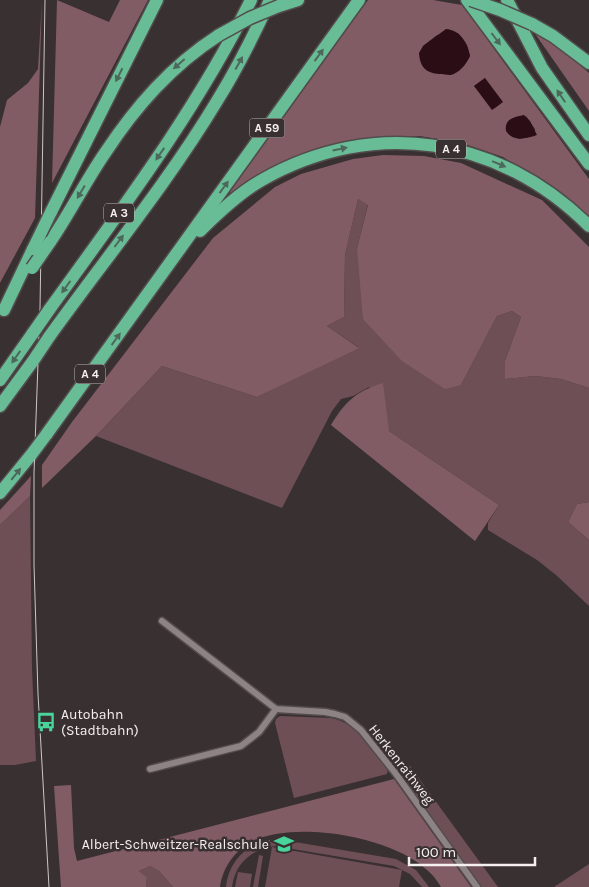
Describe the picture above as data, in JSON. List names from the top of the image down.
{
  "streets": {
    "highway": ["A 59", "A 4", "A 3"],
    "street": ["Herkenrathweg"]
  },
  "crossings": [
    ["A 59", "A 4"]
  ],
  "places": {
    "bus stop": ["Autobahn (Stadtbahn)"],
    "school or university": ["Albert-Schweitzer-Realschule"]
  },
  "scale_bar": "100 m"
}
